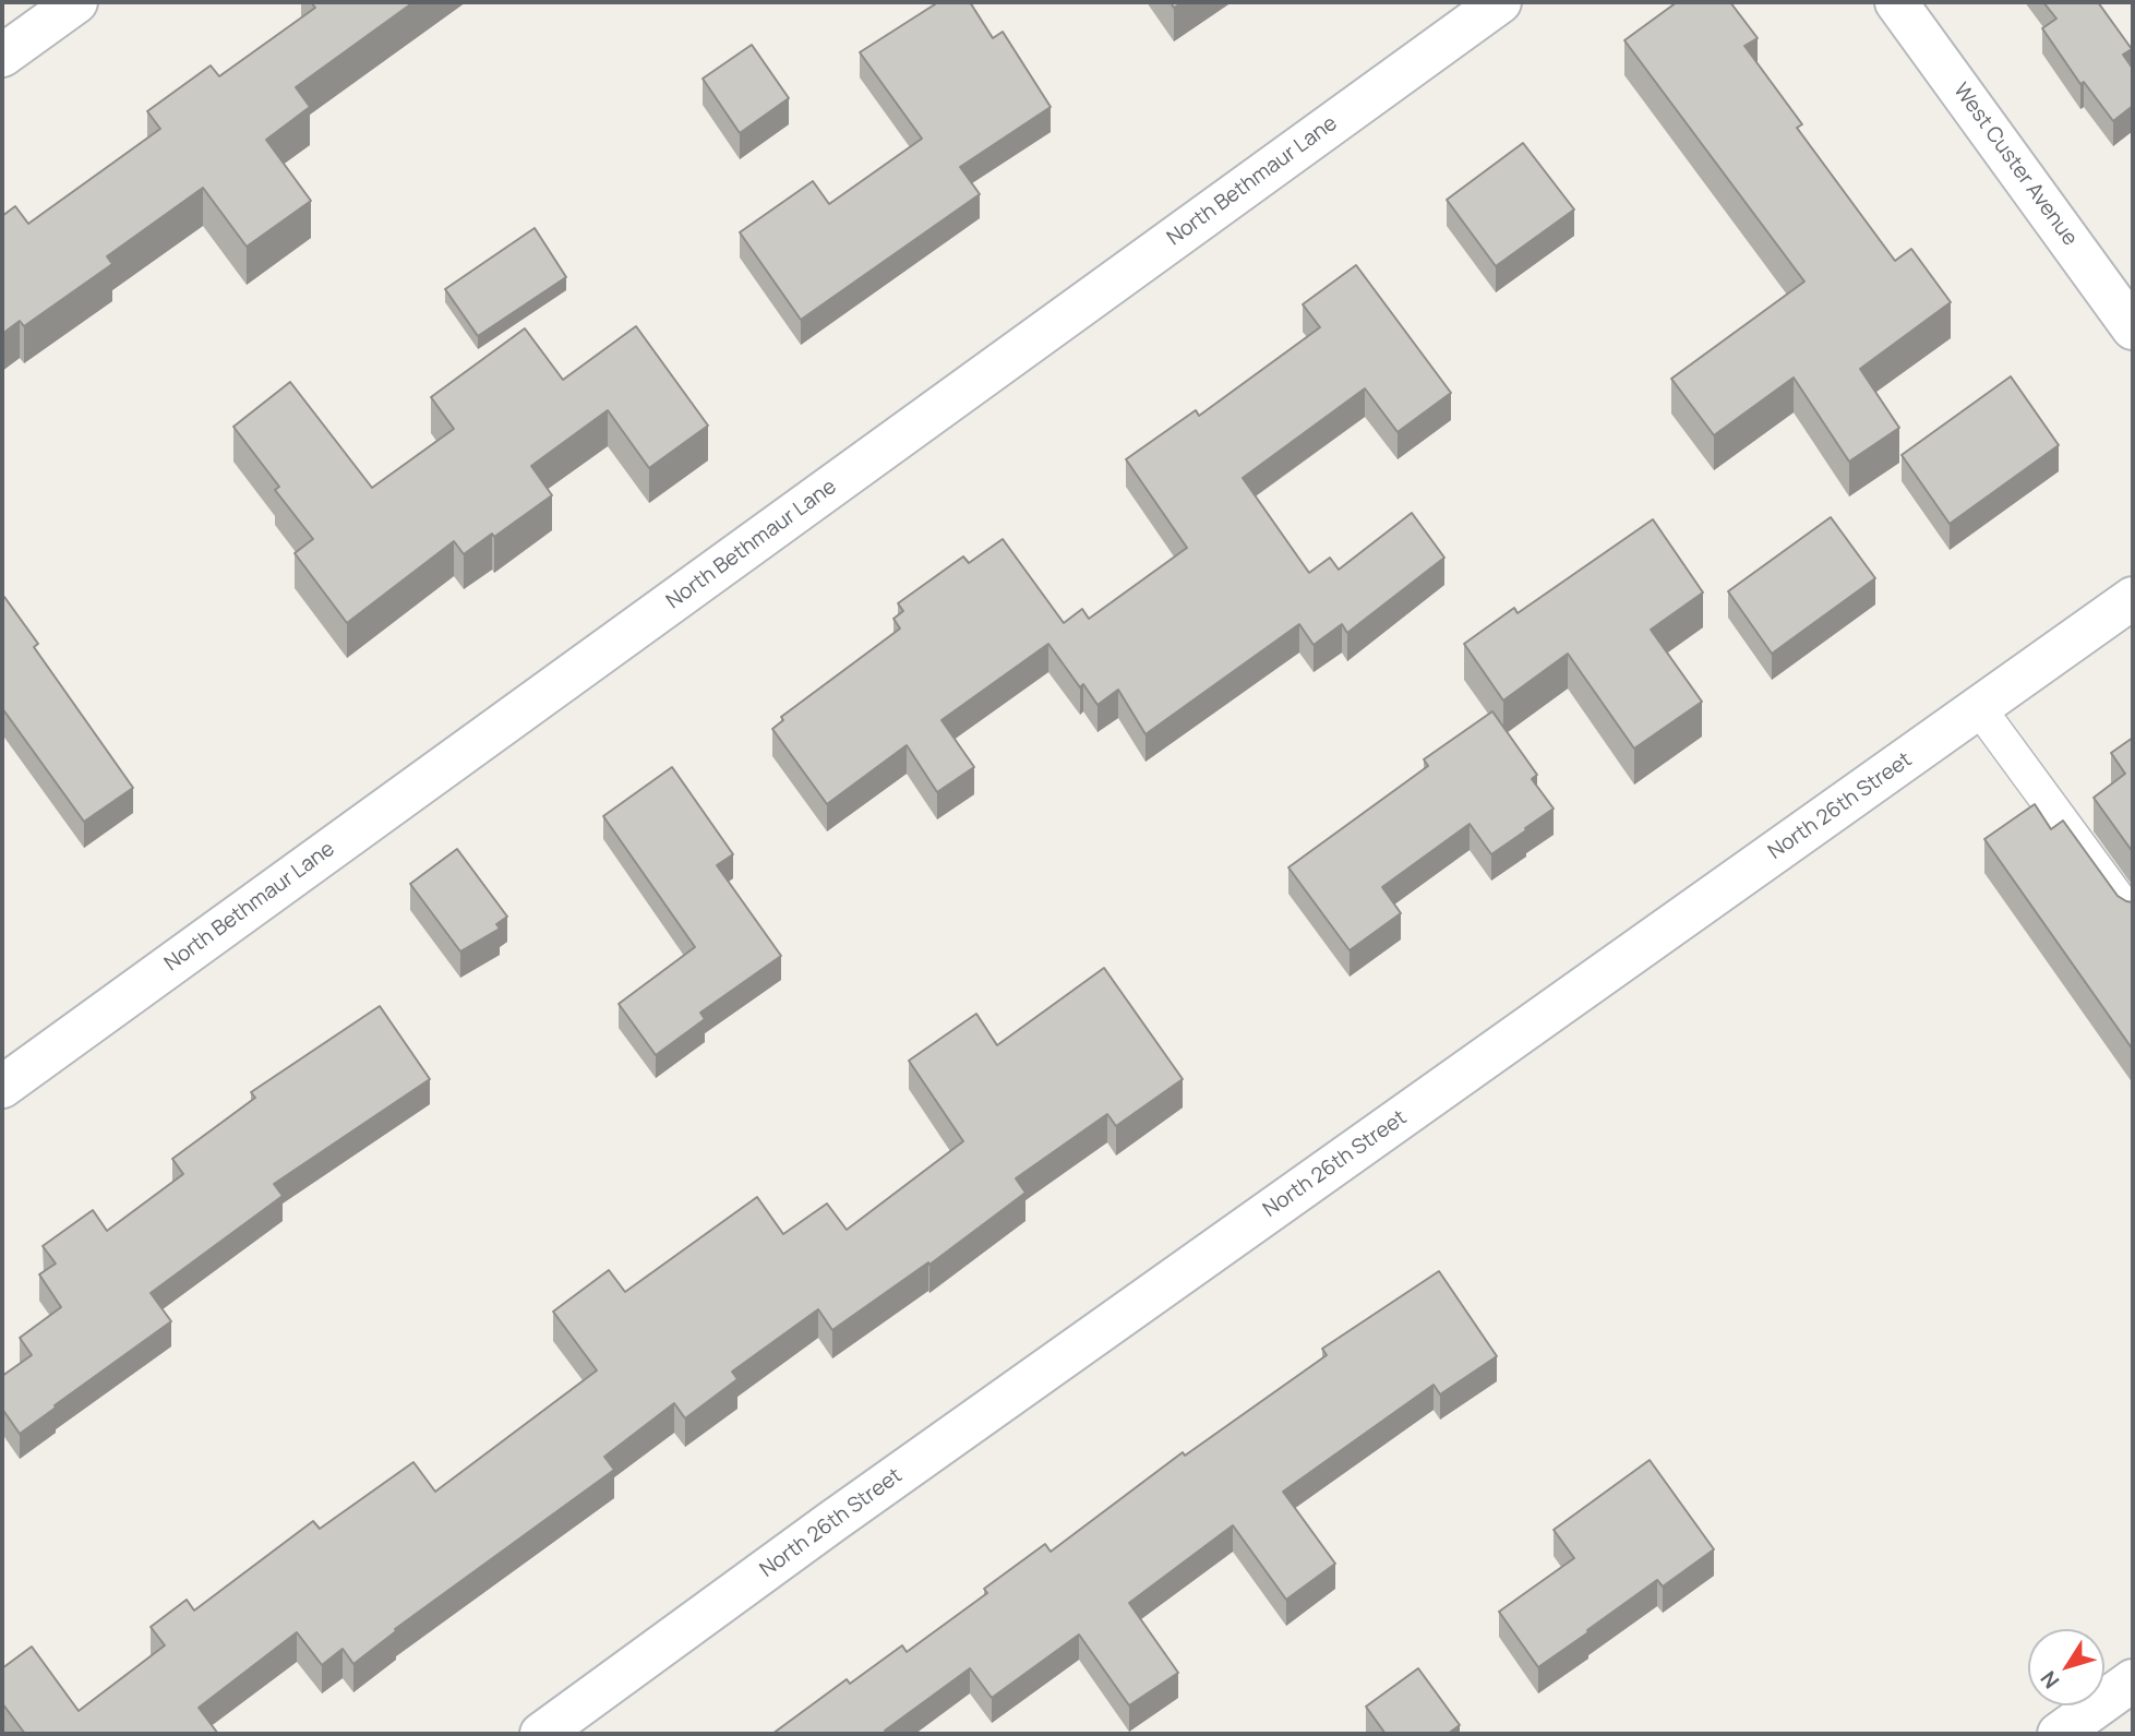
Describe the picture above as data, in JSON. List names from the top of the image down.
{
  "streets": {
    "street": ["West Custer Avenue", "North Bethmaur Lane", "North 26th Street"]
  },
  "north": "bottom left"
}
